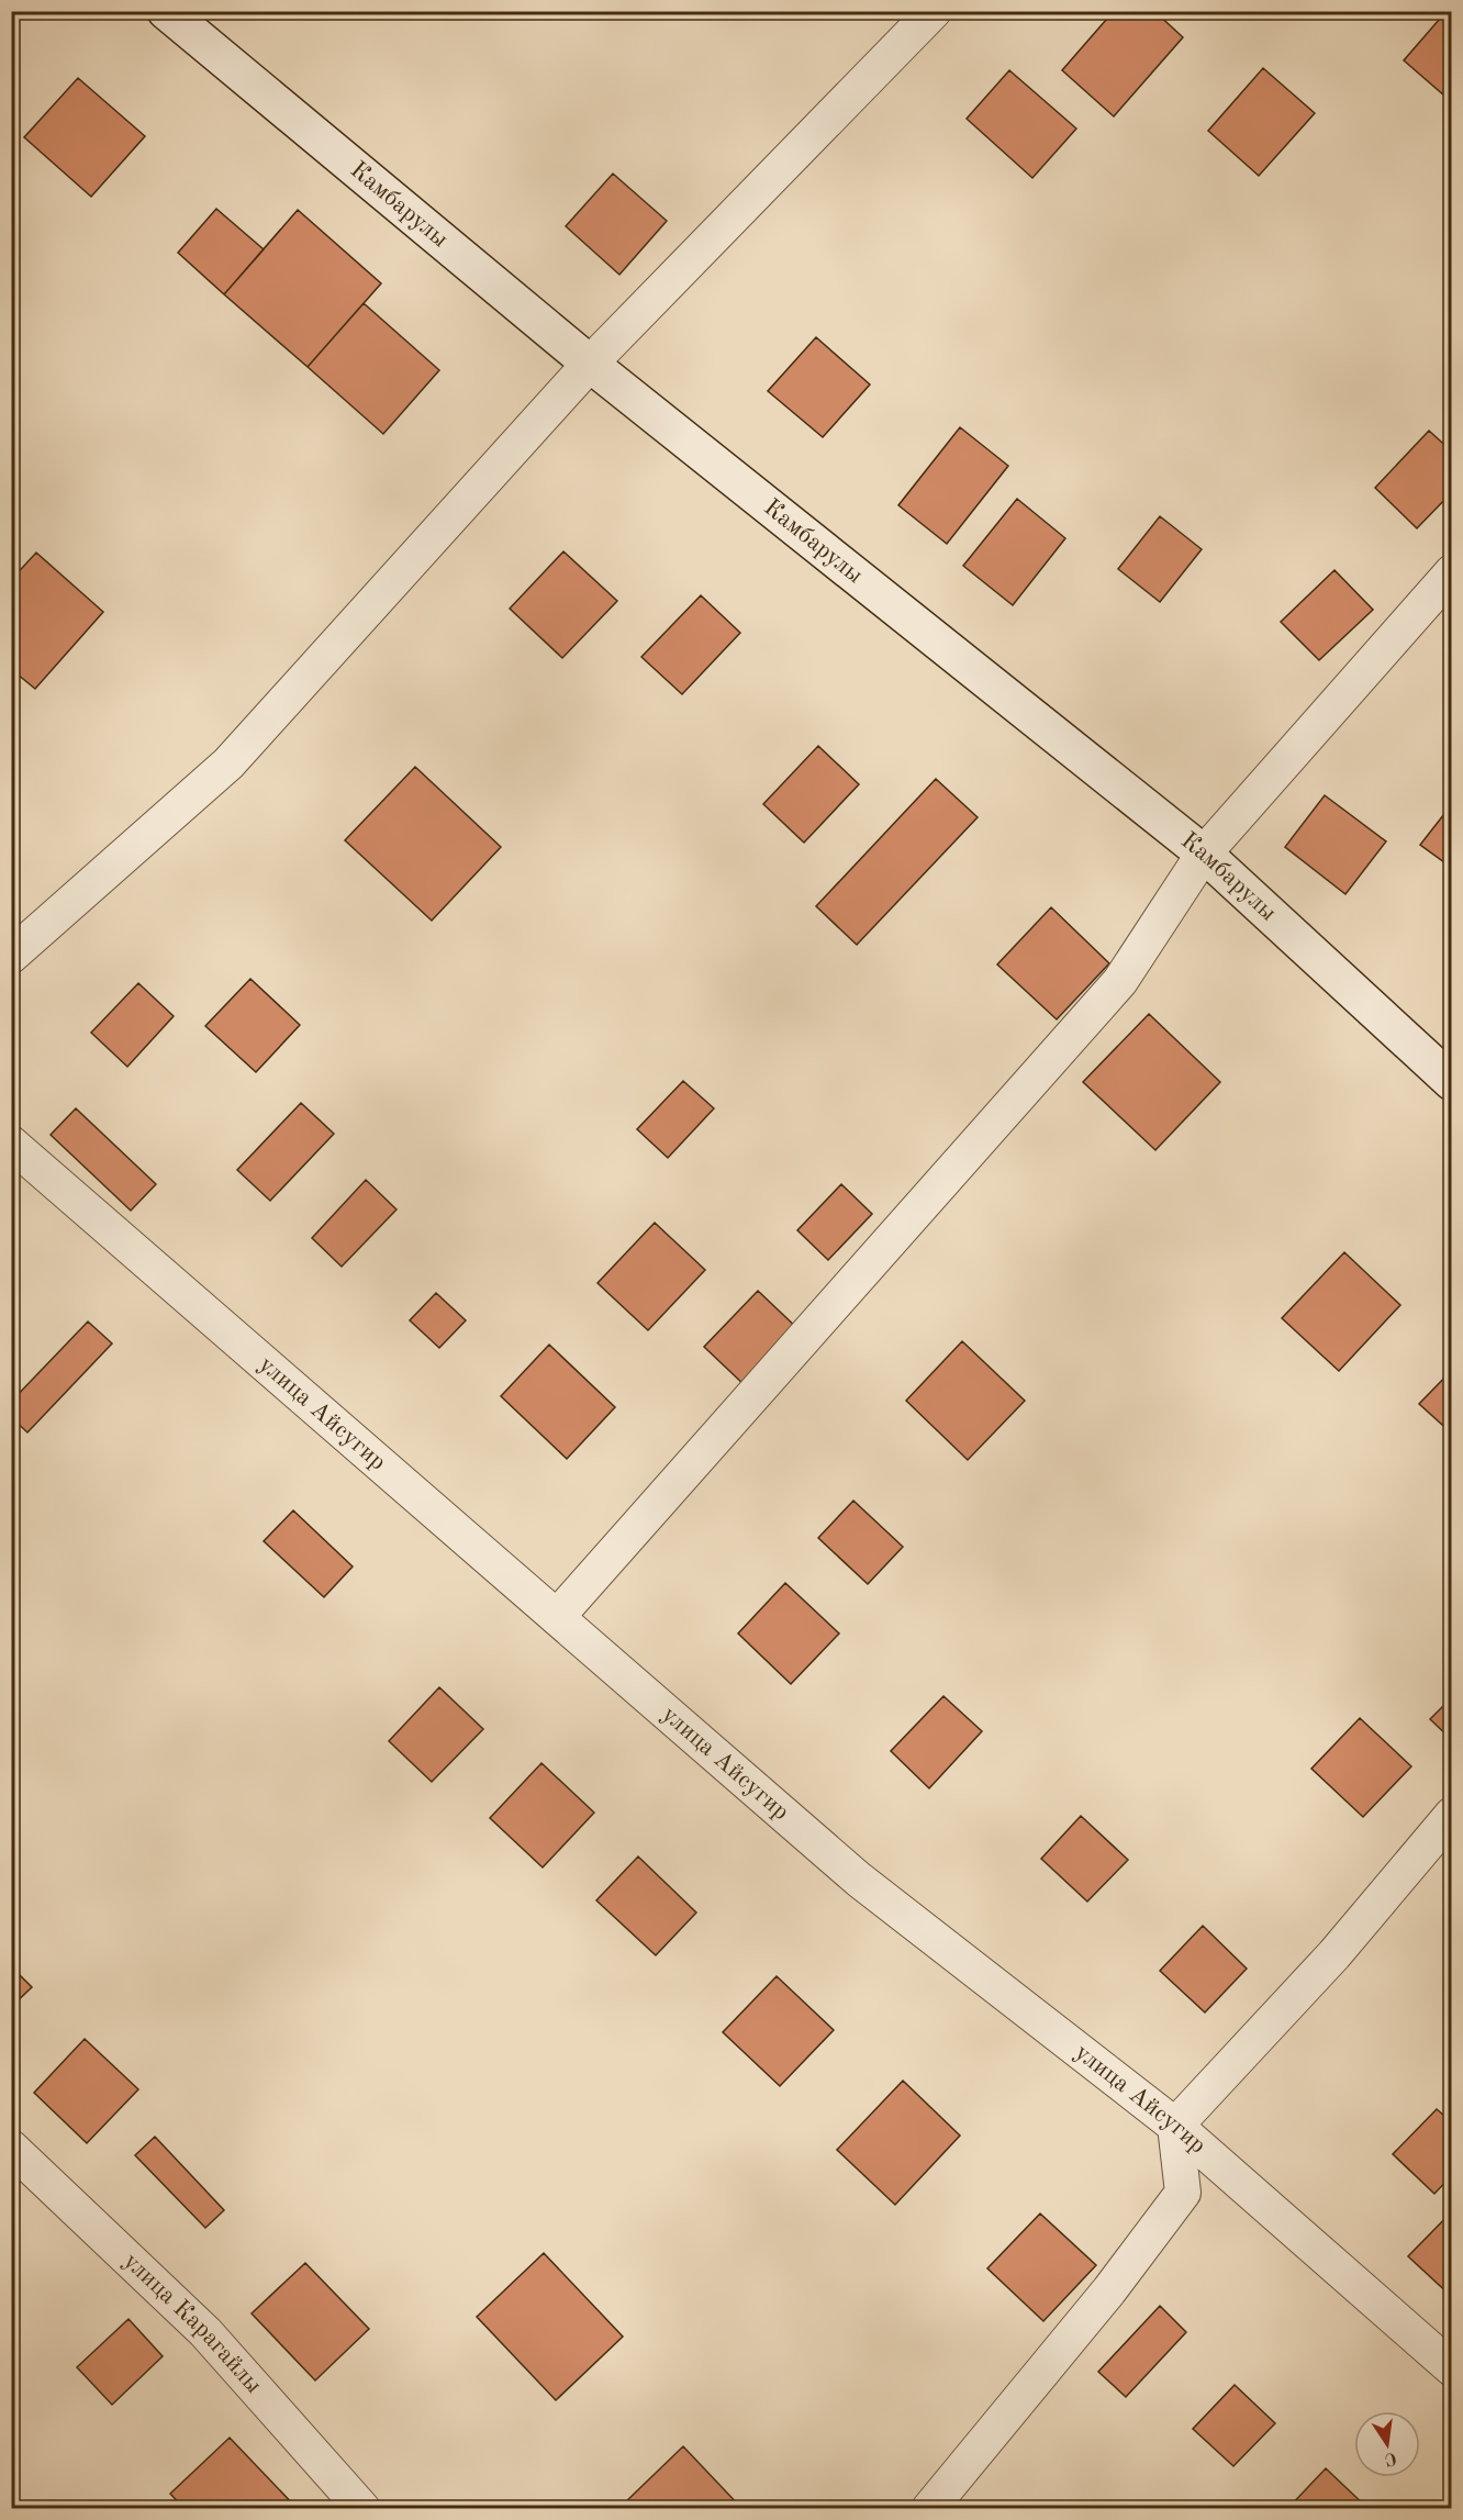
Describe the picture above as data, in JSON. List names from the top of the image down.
{
  "streets": {
    "street": ["Камбарулы", "улица Айсугир", "улица Карагайлы"]
  },
  "north": "bottom"
}
